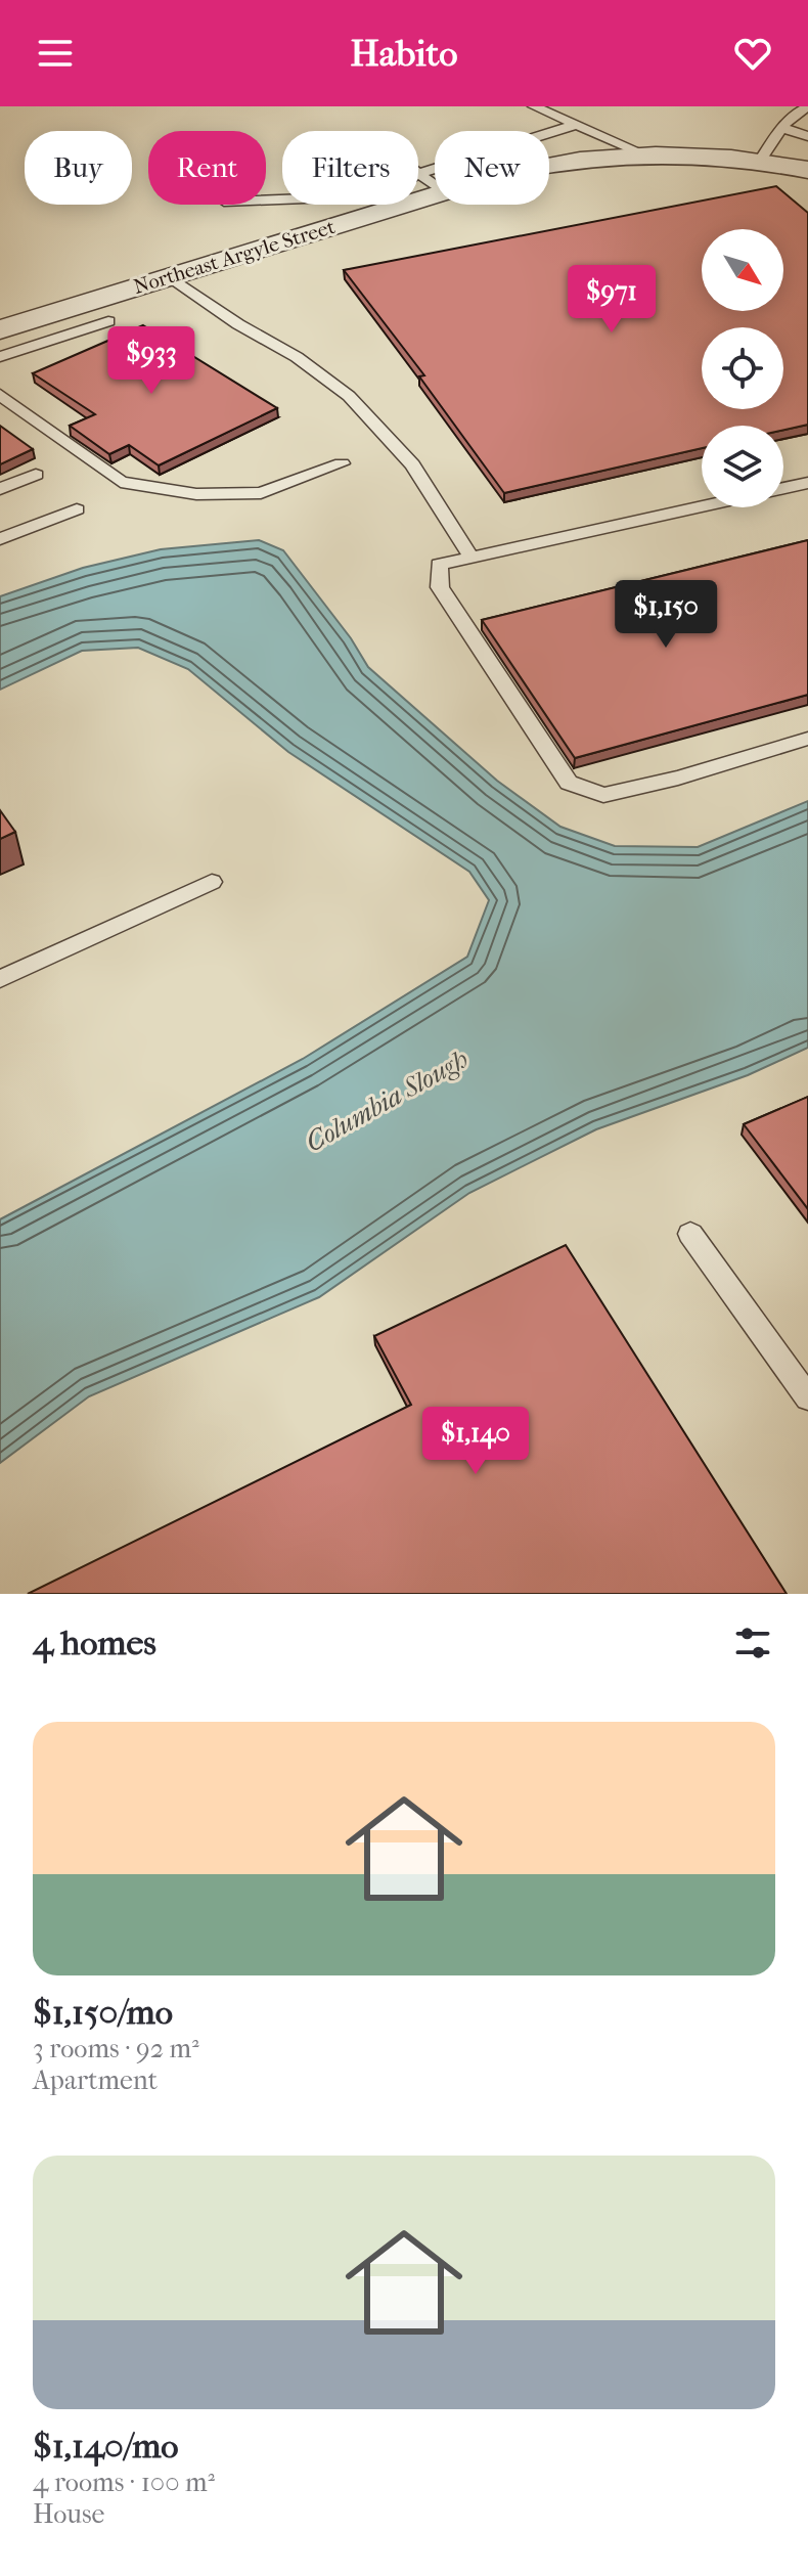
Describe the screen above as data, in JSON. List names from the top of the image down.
{
  "streets": {
    "street": ["Northeast Argyle Street"]
  },
  "water": ["Columbia Slough"],
  "north": "bottom right",
  "page": {
    "header": "Habito",
    "chip": [
      "Buy",
      "Rent",
      "Filters",
      "New"
    ],
    "price": [
      "$971",
      "$933",
      "$1,150",
      "$1,140"
    ],
    "heading": "4 homes",
    "list": [
      {
        "name": "$1,150/mo",
        "note": "3 rooms · 92 m² · Apartment"
      },
      {
        "name": "$1,140/mo",
        "note": "4 rooms · 100 m² · House"
      }
    ]
  }
}
